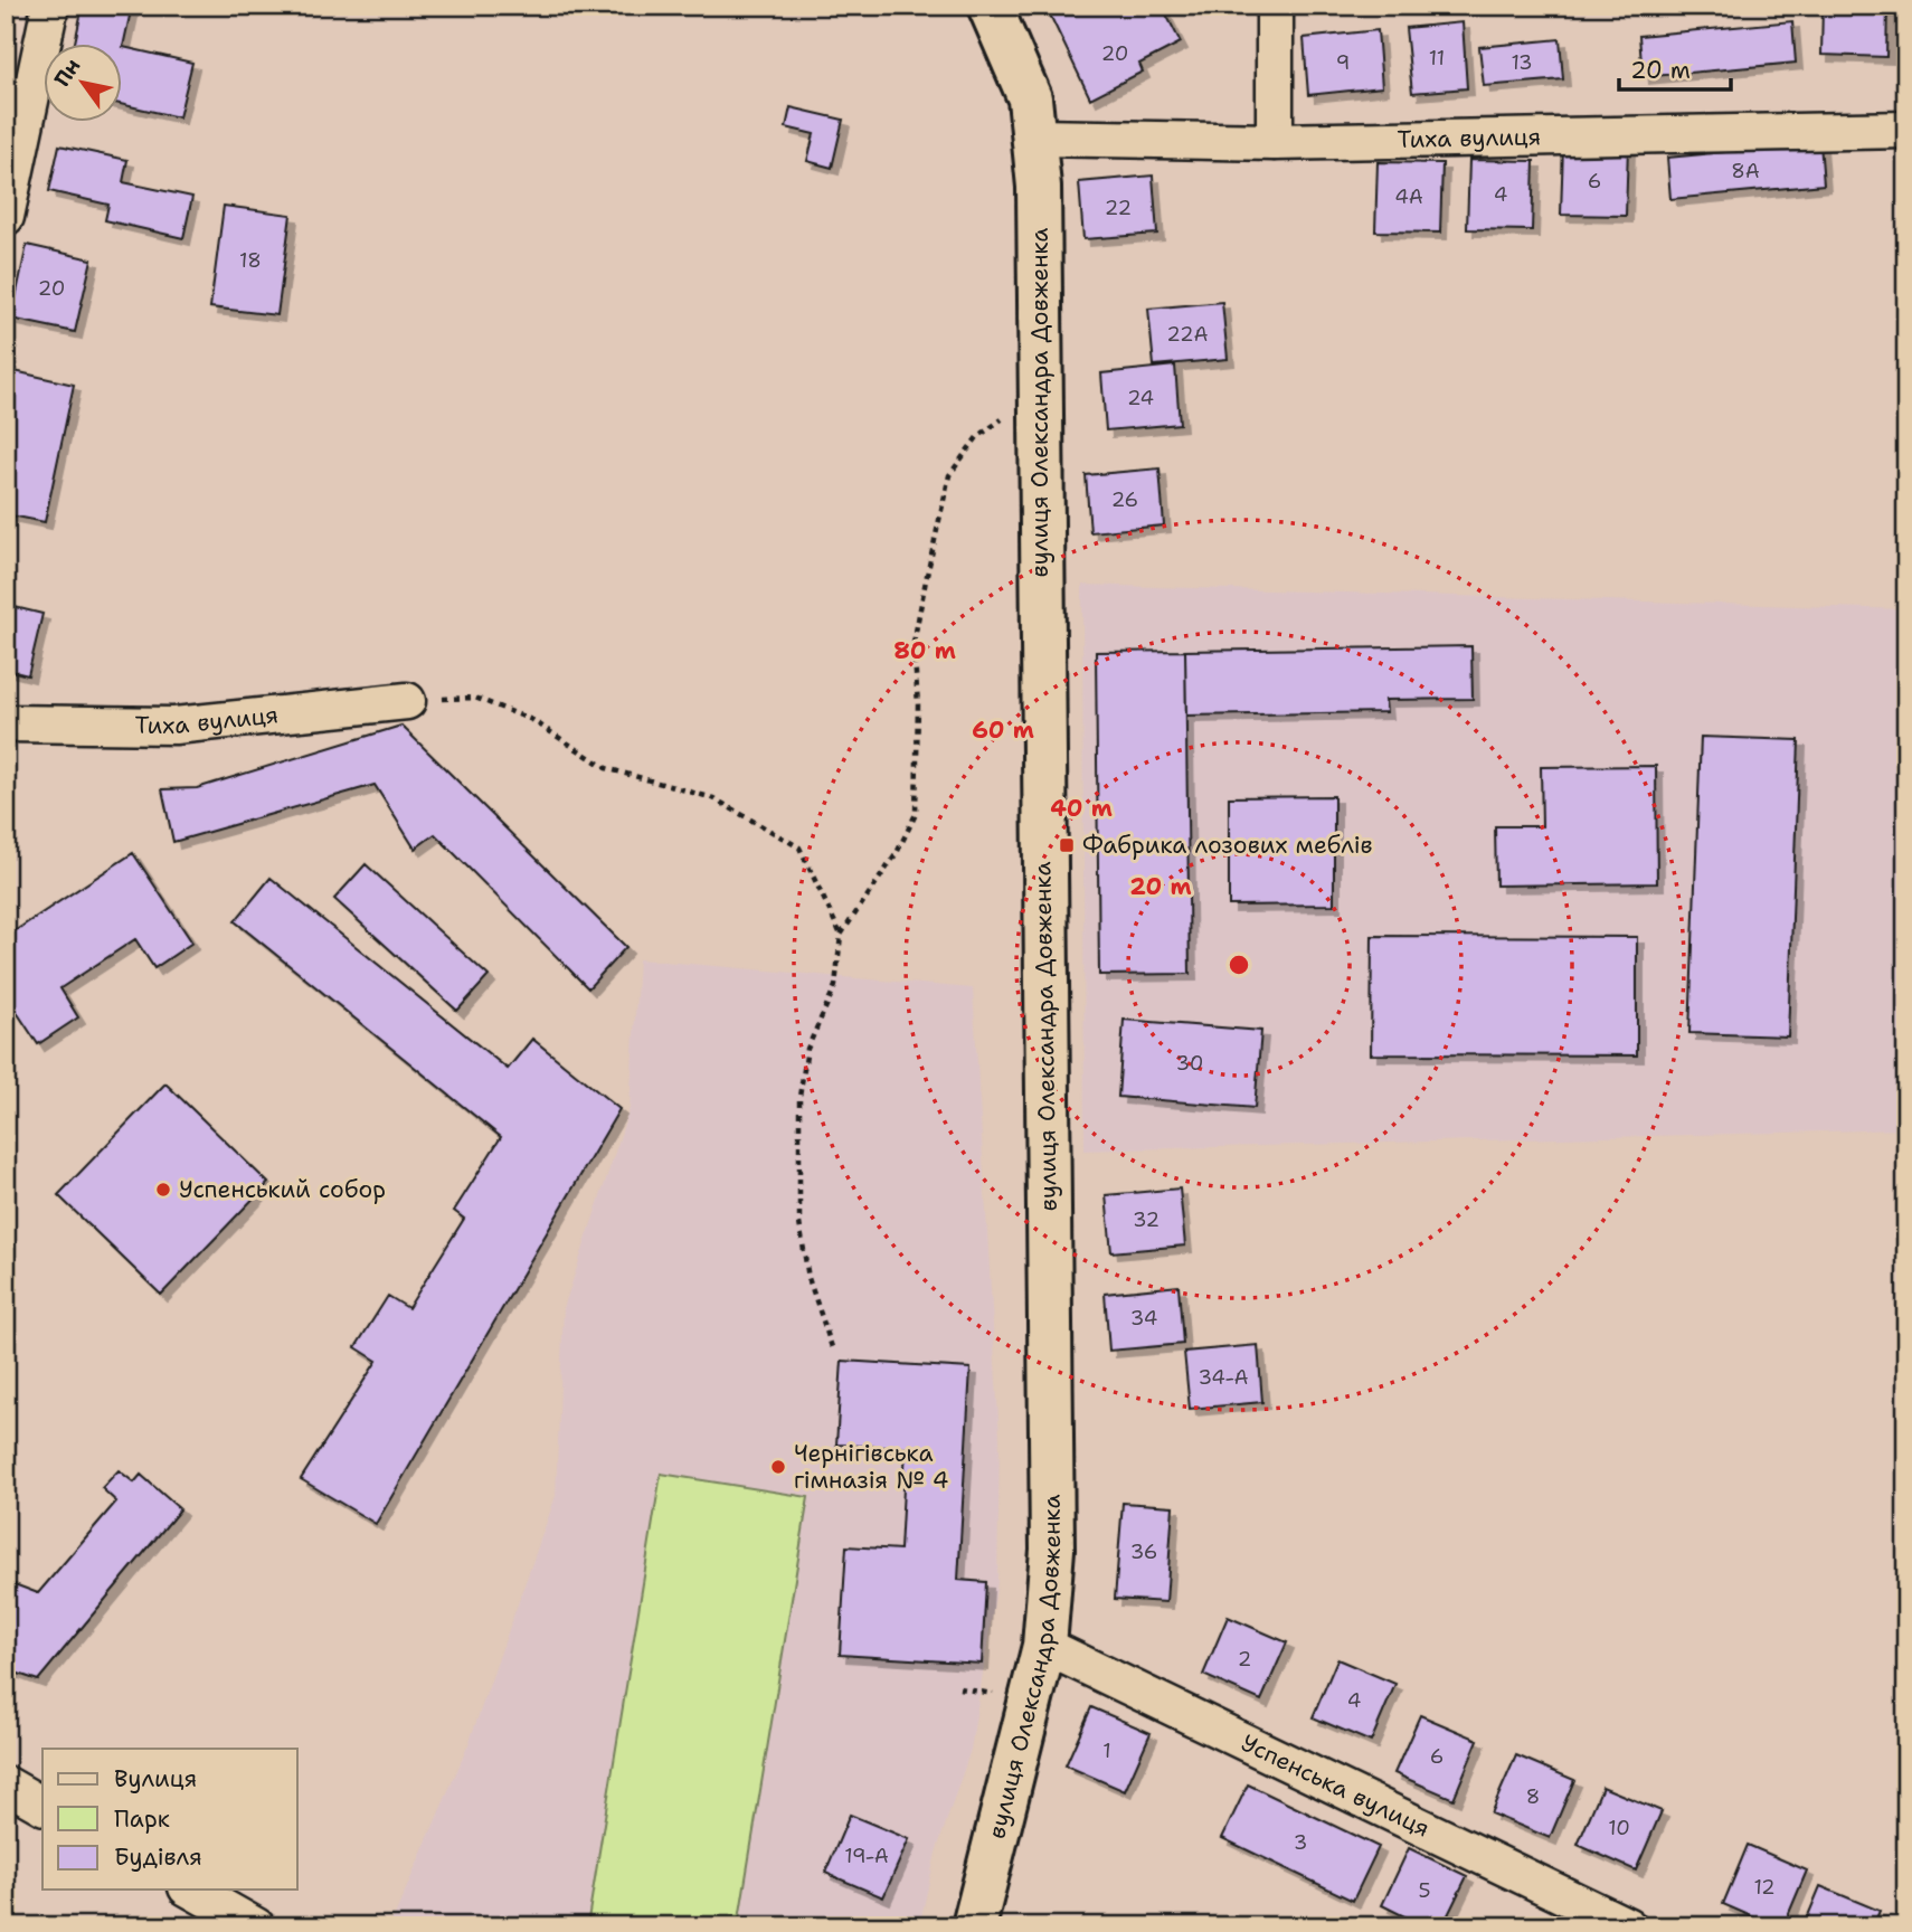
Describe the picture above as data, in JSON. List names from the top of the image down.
{
  "streets": {
    "main road": ["вулиця Олександра Довженка"],
    "street": ["Тиха вулиця", "Успенська вулиця"]
  },
  "crossings": [
    ["Тиха вулиця", "вулиця Олександра Довженка"],
    ["вулиця Олександра Довженка", "Успенська вулиця"]
  ],
  "places": {
    "transit": ["Фабрика лозових меблів"],
    "other": ["Успенський собор", "Чернігівська гімназія № 4"]
  },
  "house_numbers": [
    "20",
    "11",
    "9",
    "13",
    "8А",
    "6",
    "4",
    "4А",
    "22",
    "18",
    "20",
    "22А",
    "24",
    "26",
    "30",
    "32",
    "34",
    "34-А",
    "36",
    "2",
    "4",
    "1",
    "6",
    "8",
    "10",
    "3",
    "19-А",
    "12",
    "5"
  ],
  "legend": ["Вулиця", "Парк", "Будівля"],
  "scale_bar": "20 m",
  "north": "top left",
  "rings": [
    "80 m",
    "60 m",
    "40 m",
    "20 m"
  ]
}
